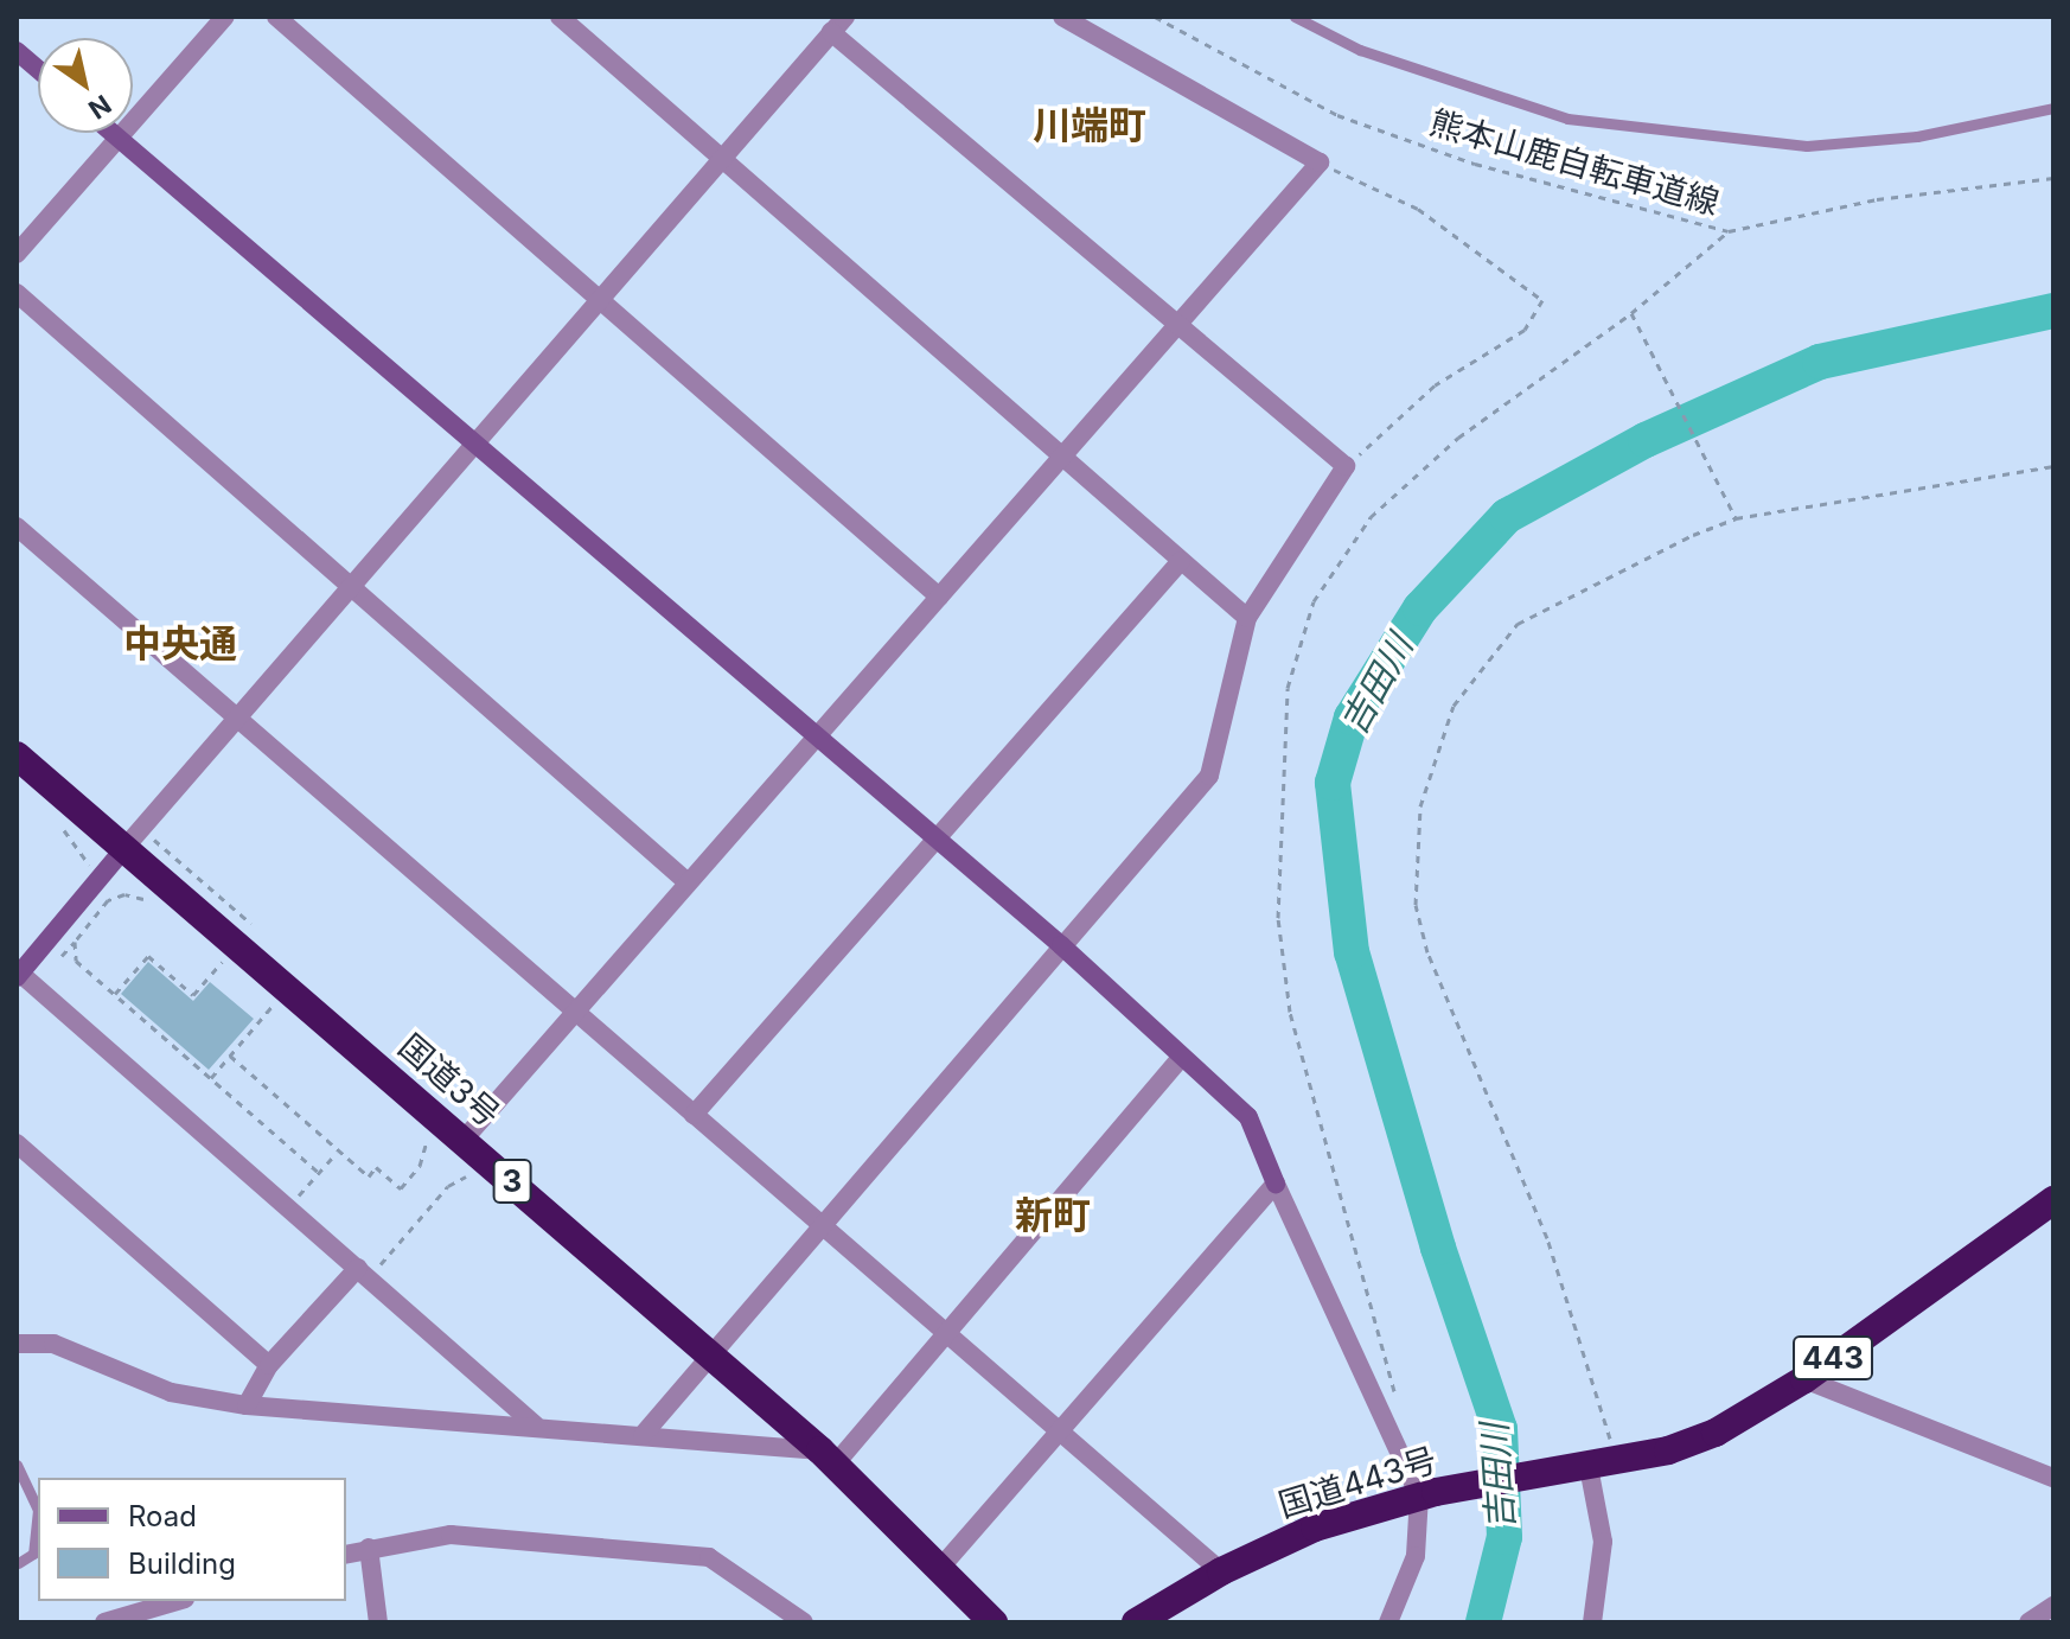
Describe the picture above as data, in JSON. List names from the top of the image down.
{
  "streets": {
    "highway": [
      "国道3号",
      "3",
      "443",
      "国道443号"
    ],
    "path": ["熊本山鹿自転車道線"]
  },
  "districts": ["川端町", "中央通", "新町"],
  "water": ["吉田川"],
  "legend": ["Road", "Building"],
  "north": "bottom right"
}
